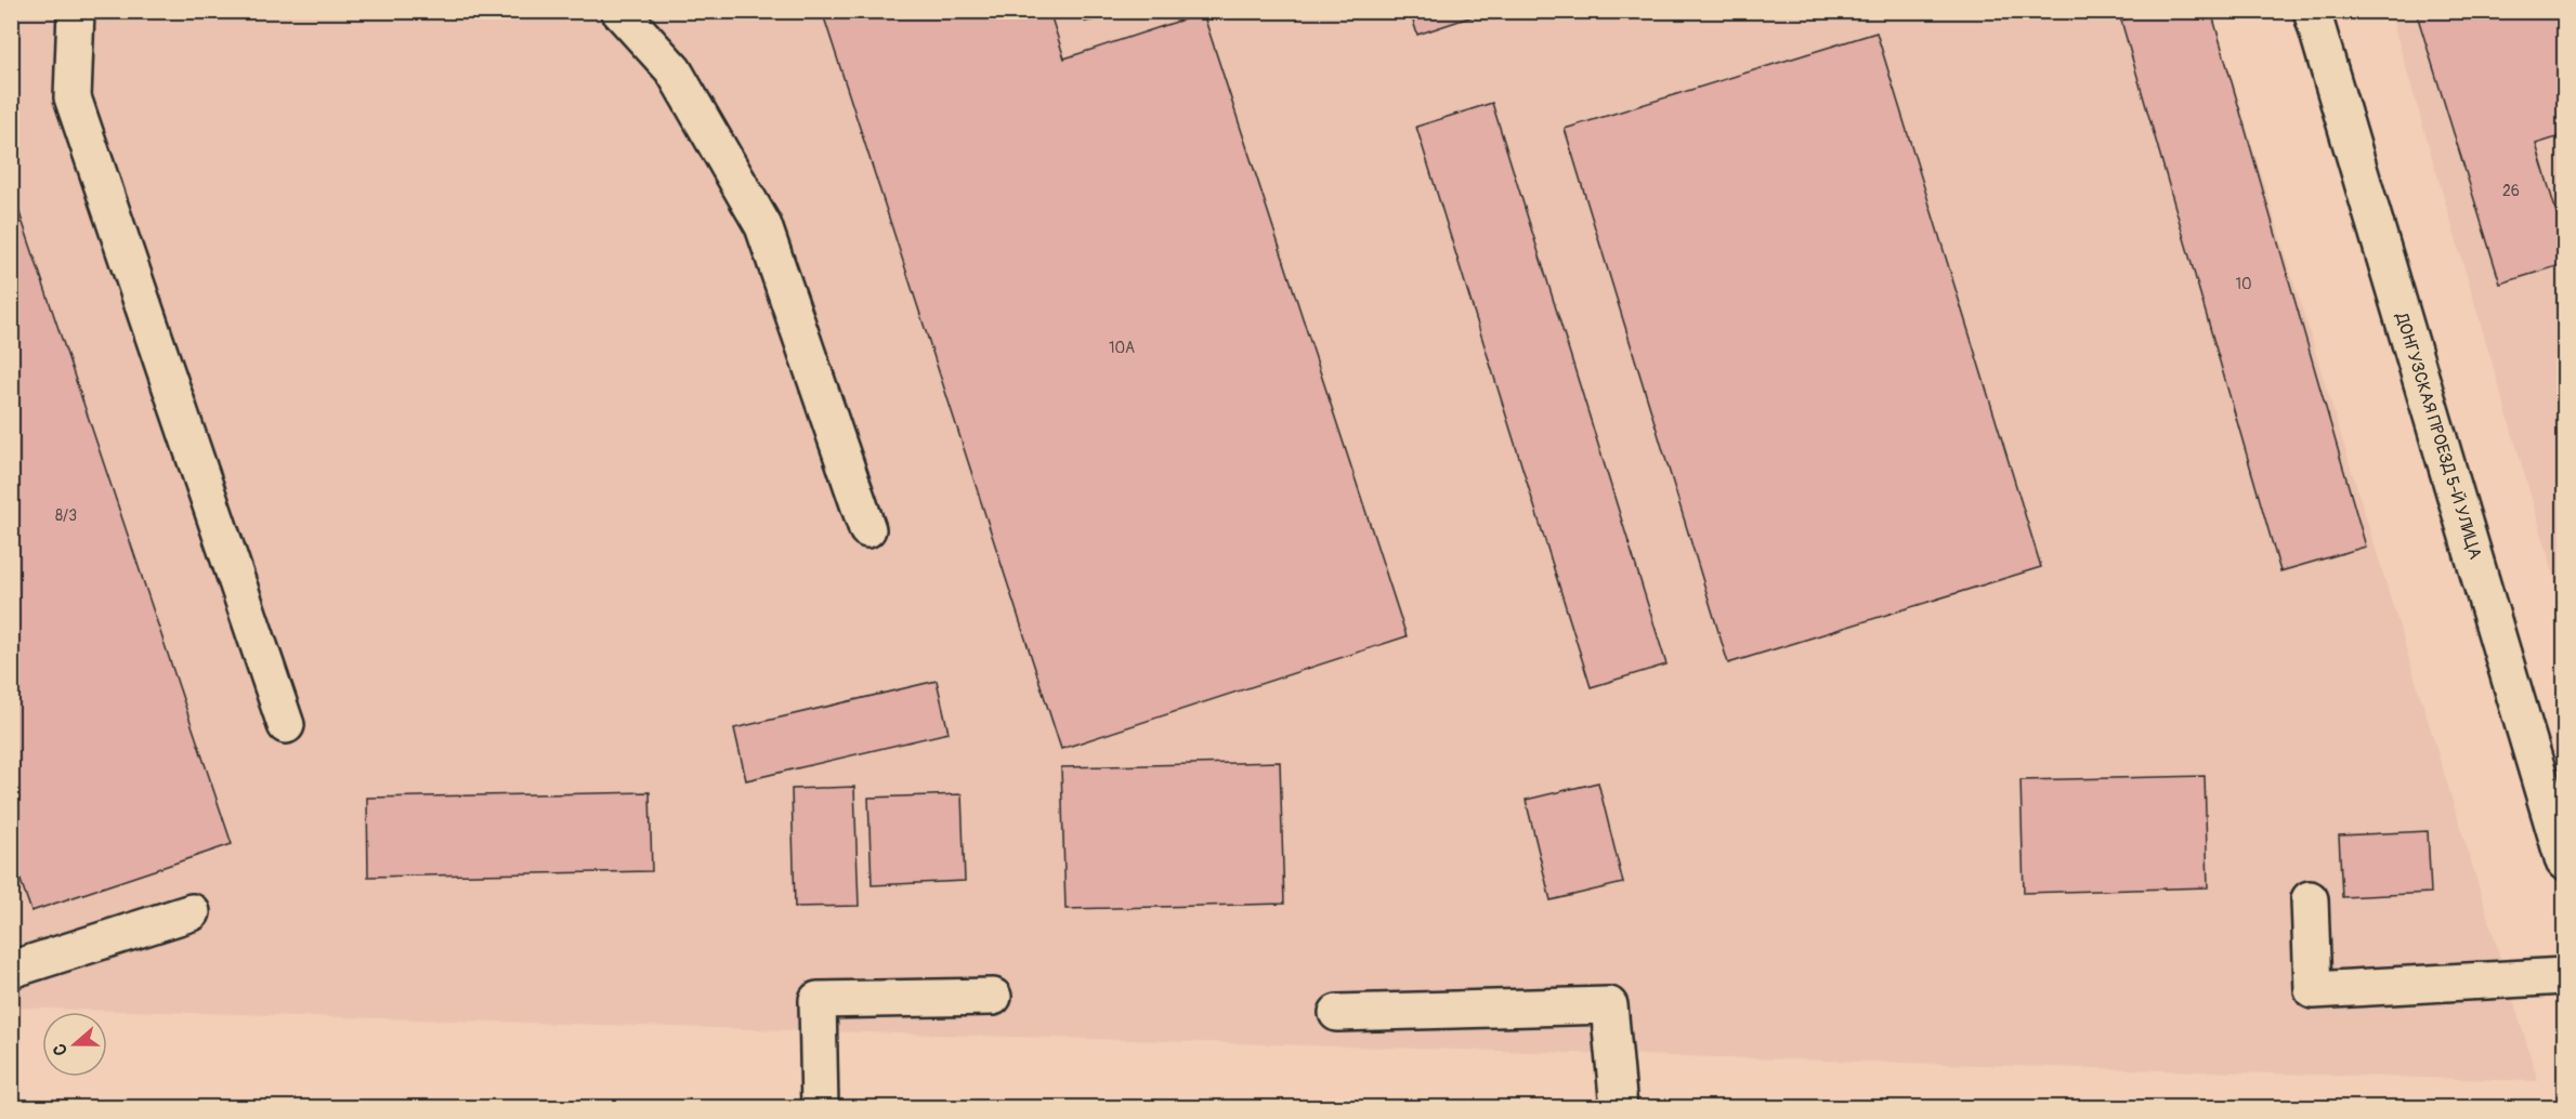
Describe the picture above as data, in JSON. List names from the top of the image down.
{
  "streets": {
    "street": ["ДОНГУЗСКАЯ ПРОЕЗД 5-Й УЛИЦА"]
  },
  "house_numbers": [
    "26",
    "10",
    "10А",
    "8/3"
  ],
  "north": "left"
}
